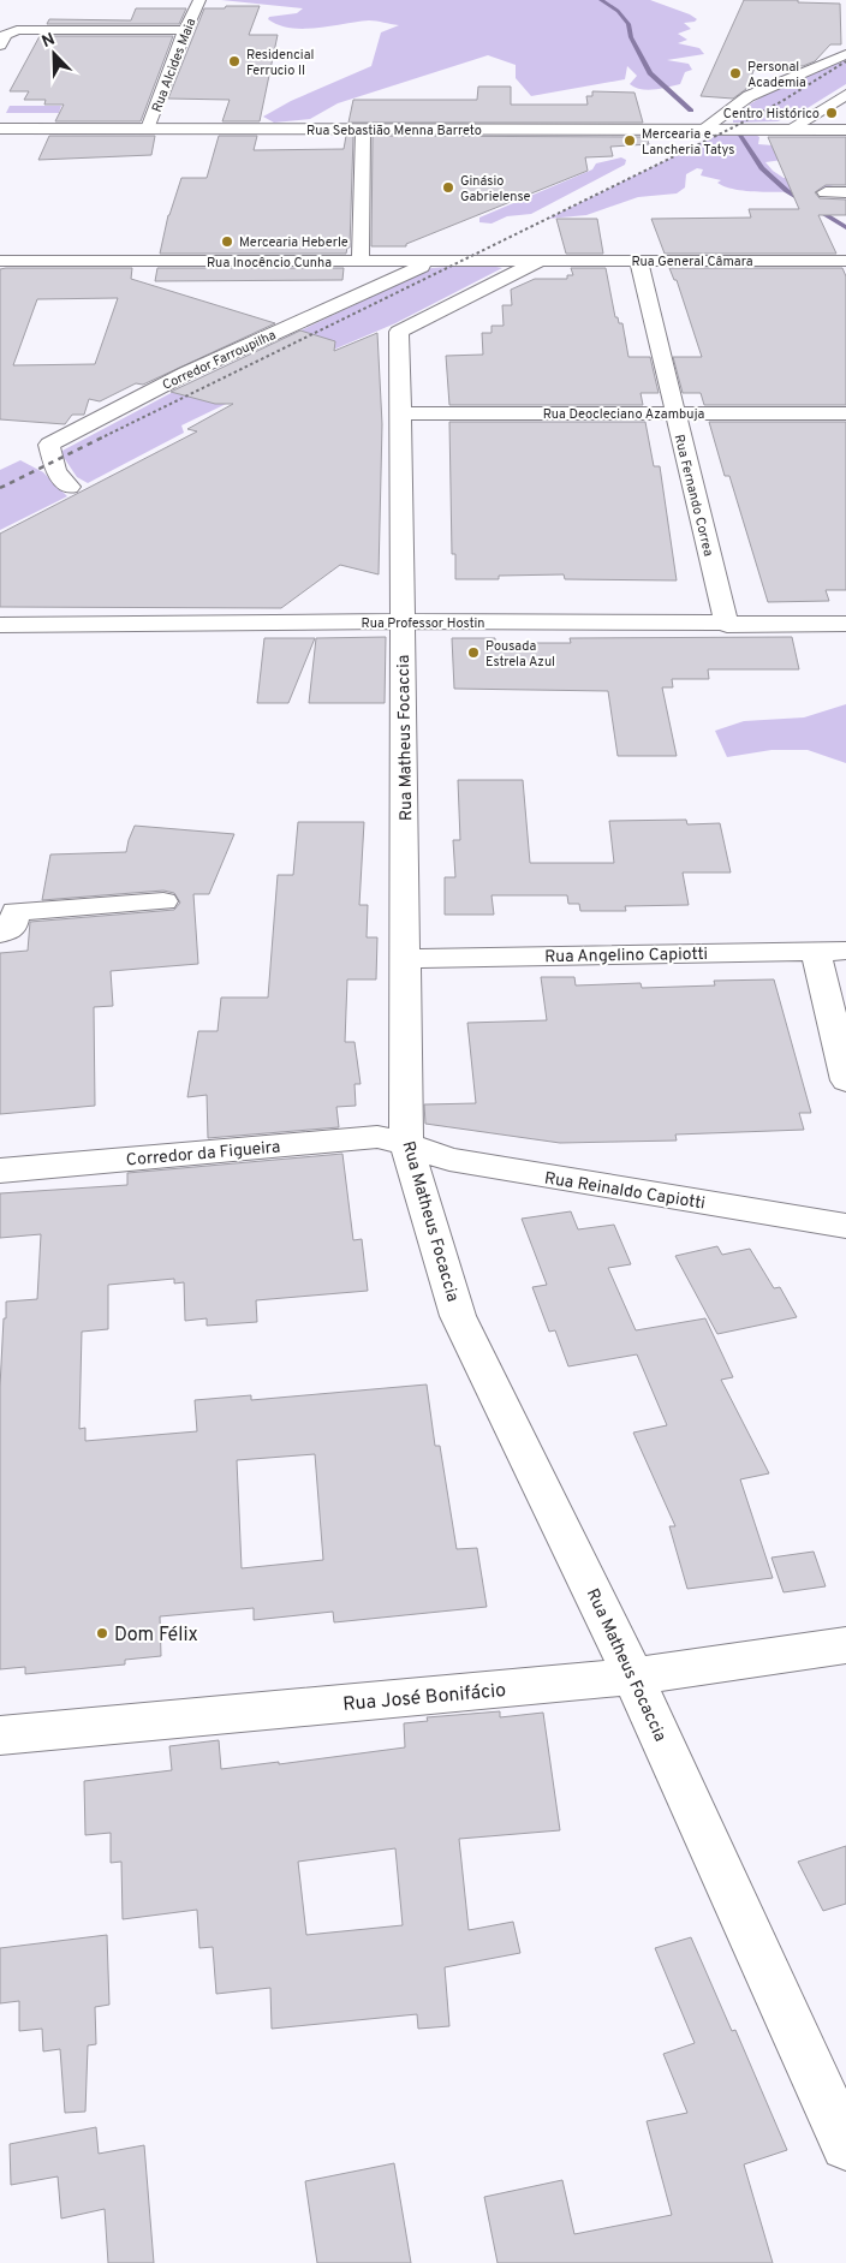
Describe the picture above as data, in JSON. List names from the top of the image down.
{
  "streets": {
    "street": [
      "Rua Alcides Maia",
      "Rua Sebastião Menna Barreto",
      "Rua General Câmara",
      "Rua Inocêncio Cunha",
      "Corredor Farroupilha",
      "Rua Deocleciano Azambuja",
      "Rua Fernando Correa",
      "Rua Professor Hostin",
      "Rua Matheus Focaccia",
      "Rua Angelino Capiotti",
      "Corredor da Figueira",
      "Rua Reinaldo Capiotti",
      "Rua José Bonifácio"
    ]
  },
  "crossings": [
    ["Rua Alcides Maia", "Rua Sebastião Menna Barreto"],
    ["Rua General Câmara", "Rua Inocêncio Cunha"],
    ["Rua General Câmara", "Rua Fernando Correa"],
    ["Rua General Câmara", "Rua Matheus Focaccia"],
    ["Rua Inocêncio Cunha", "Corredor Farroupilha"],
    ["Rua Inocêncio Cunha", "Rua Matheus Focaccia"],
    ["Rua Deocleciano Azambuja", "Rua Fernando Correa"],
    ["Rua Deocleciano Azambuja", "Rua Matheus Focaccia"],
    ["Rua Fernando Correa", "Rua Professor Hostin"],
    ["Rua Professor Hostin", "Rua Matheus Focaccia"],
    ["Rua Matheus Focaccia", "Rua Angelino Capiotti"],
    ["Rua Matheus Focaccia", "Corredor da Figueira"],
    ["Rua Matheus Focaccia", "Rua Reinaldo Capiotti"],
    ["Rua Matheus Focaccia", "Rua José Bonifácio"],
    ["Corredor da Figueira", "Rua Reinaldo Capiotti"]
  ],
  "places": [
    "Residencial Ferrucio II",
    "Personal Academia",
    "Centro Histórico",
    "Mercearia e Lancheria Tatys",
    "Ginásio Gabrielense",
    "Mercearia Heberle",
    "Pousada Estrela Azul",
    "Dom Félix"
  ],
  "north": "top left"
}
